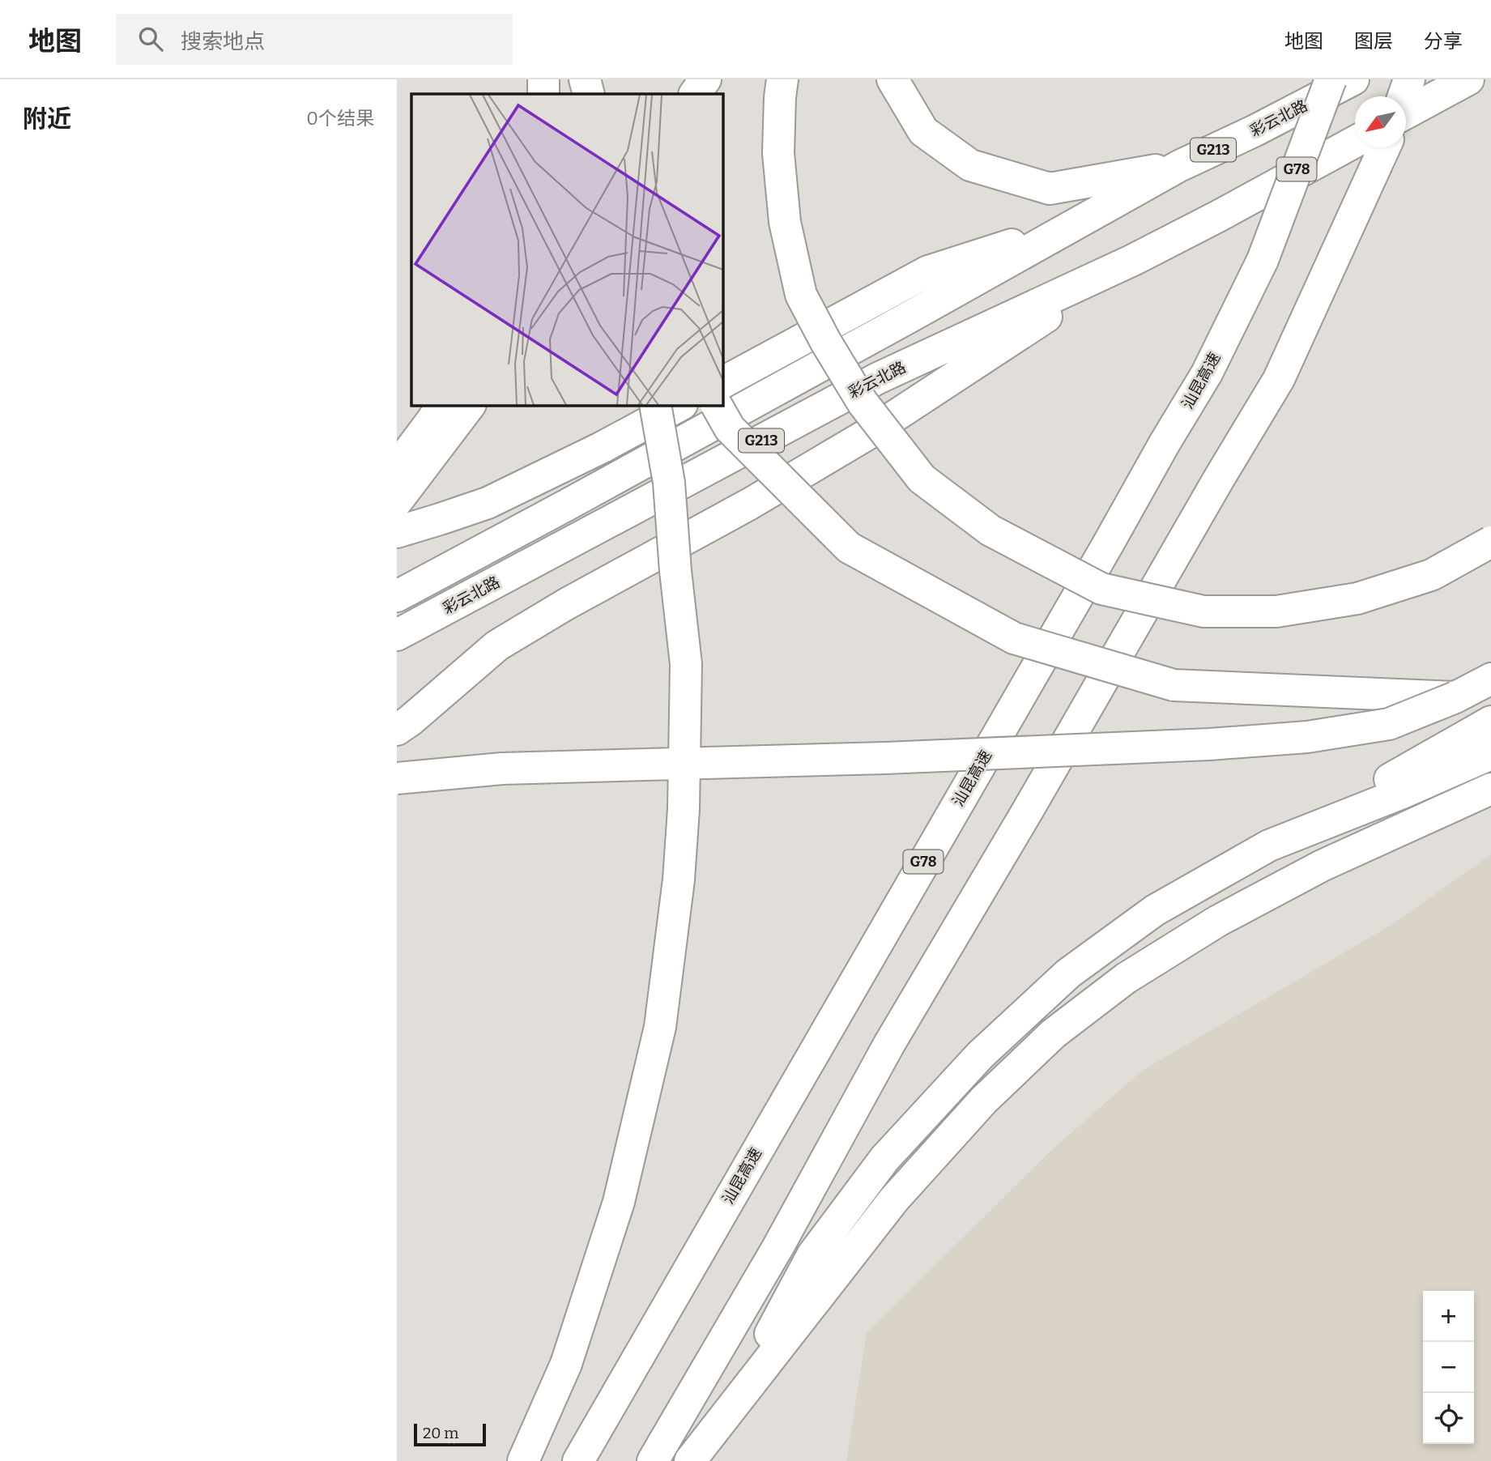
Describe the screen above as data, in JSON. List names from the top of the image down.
{
  "streets": {
    "main road": [
      "彩云北路",
      "G213",
      "G78",
      "汕昆高速"
    ]
  },
  "scale_bar": "20 m",
  "north": "bottom left",
  "page": {
    "header": "地图",
    "search": "搜索地点",
    "nav": ["地图", "图层", "分享"],
    "heading": ["附近", "0个结果"],
    "map_buttons": ["+", "−"],
    "scale": "20 m"
  }
}
